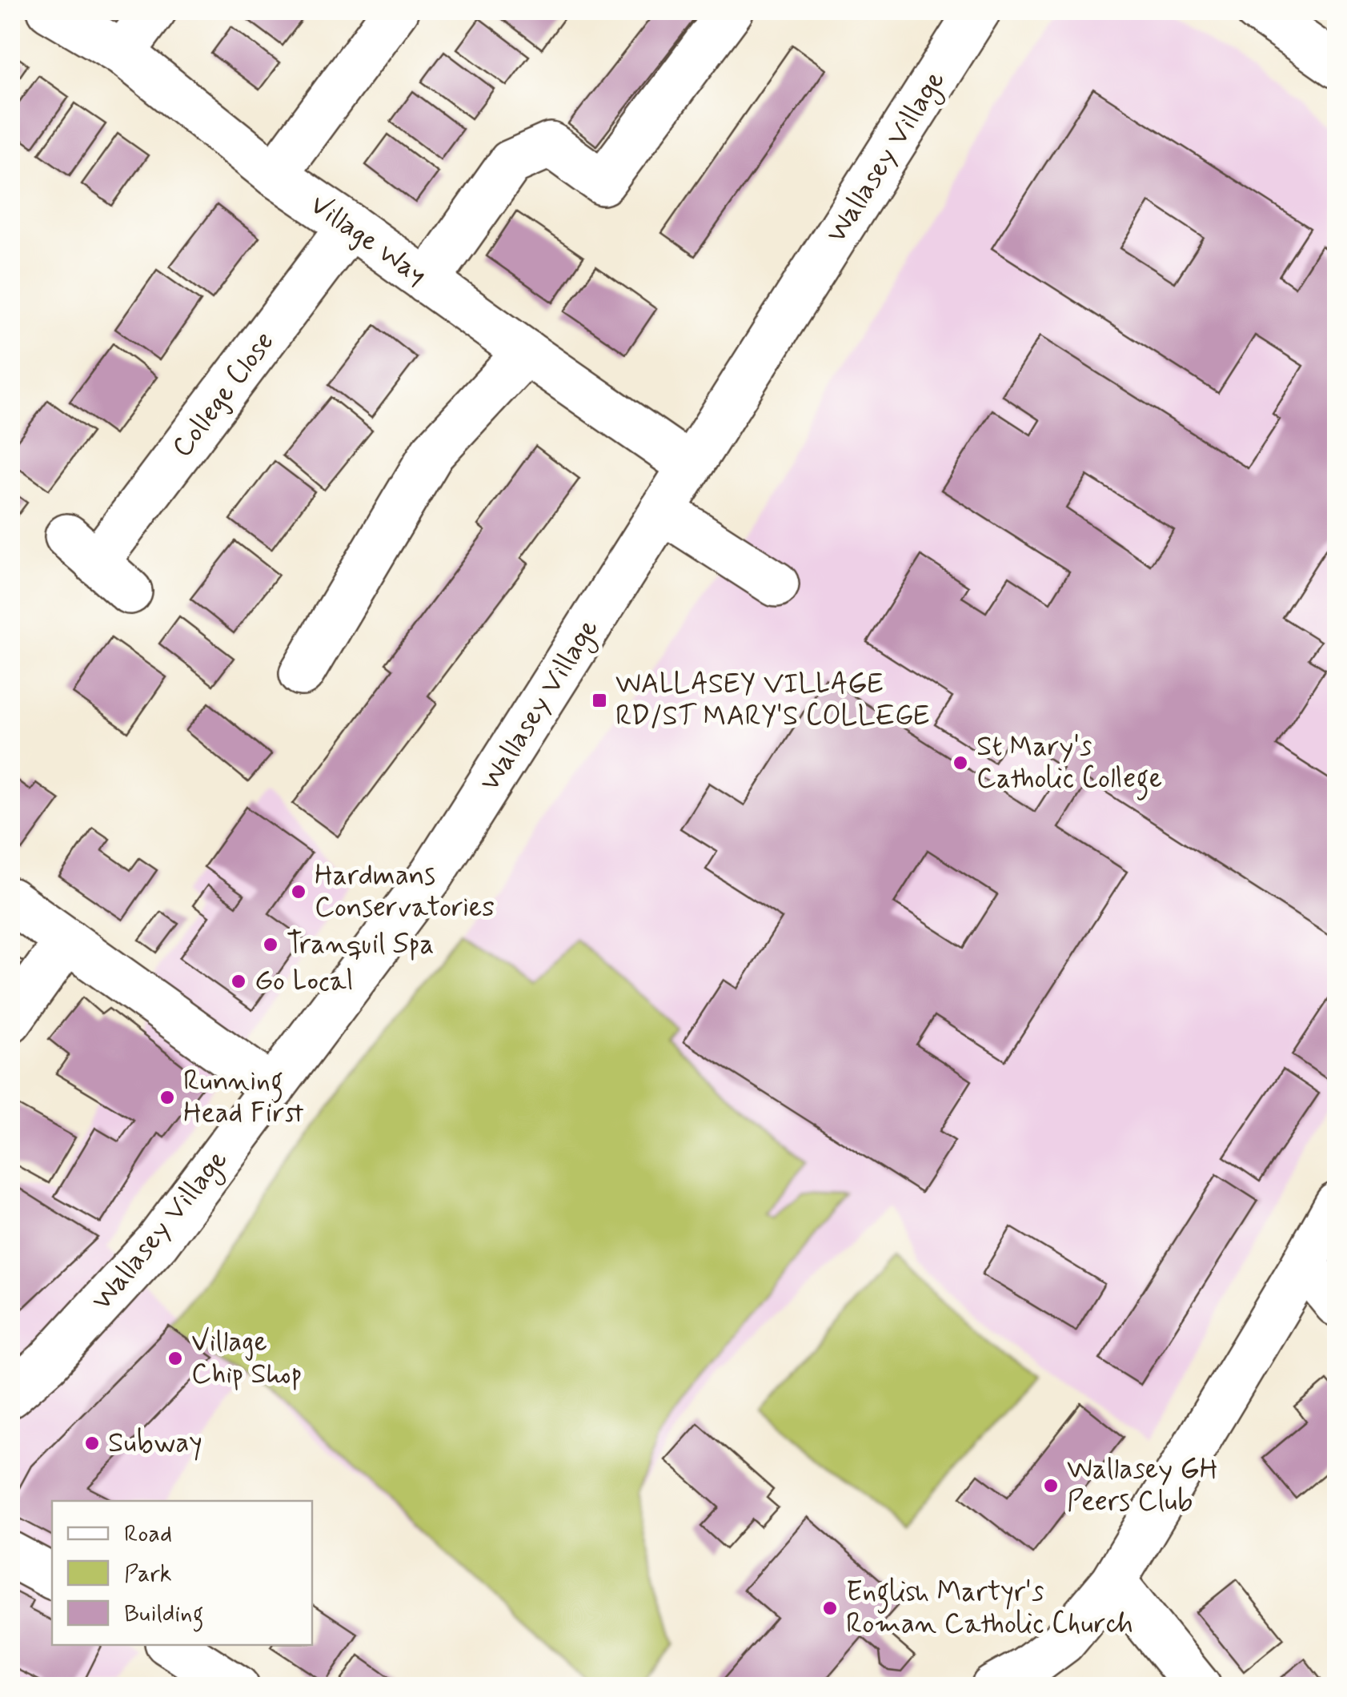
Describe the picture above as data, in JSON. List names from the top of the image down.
{
  "streets": {
    "street": ["Wallasey Village", "Village Way", "College Close"]
  },
  "crossings": [
    ["Wallasey Village", "Village Way"],
    ["Village Way", "College Close"]
  ],
  "places": {
    "transit": ["WALLASEY VILLAGE RD/ST MARY'S COLLEGE"],
    "other": [
      "St Mary's Catholic College",
      "Hardmans Conservatories",
      "Tranquil Spa",
      "Go Local",
      "Running Head First",
      "Village Chip Shop",
      "Subway",
      "Wallasey GH Peers Club",
      "English Martyr's Roman Catholic Church"
    ]
  },
  "legend": ["Road", "Park", "Building"]
}
